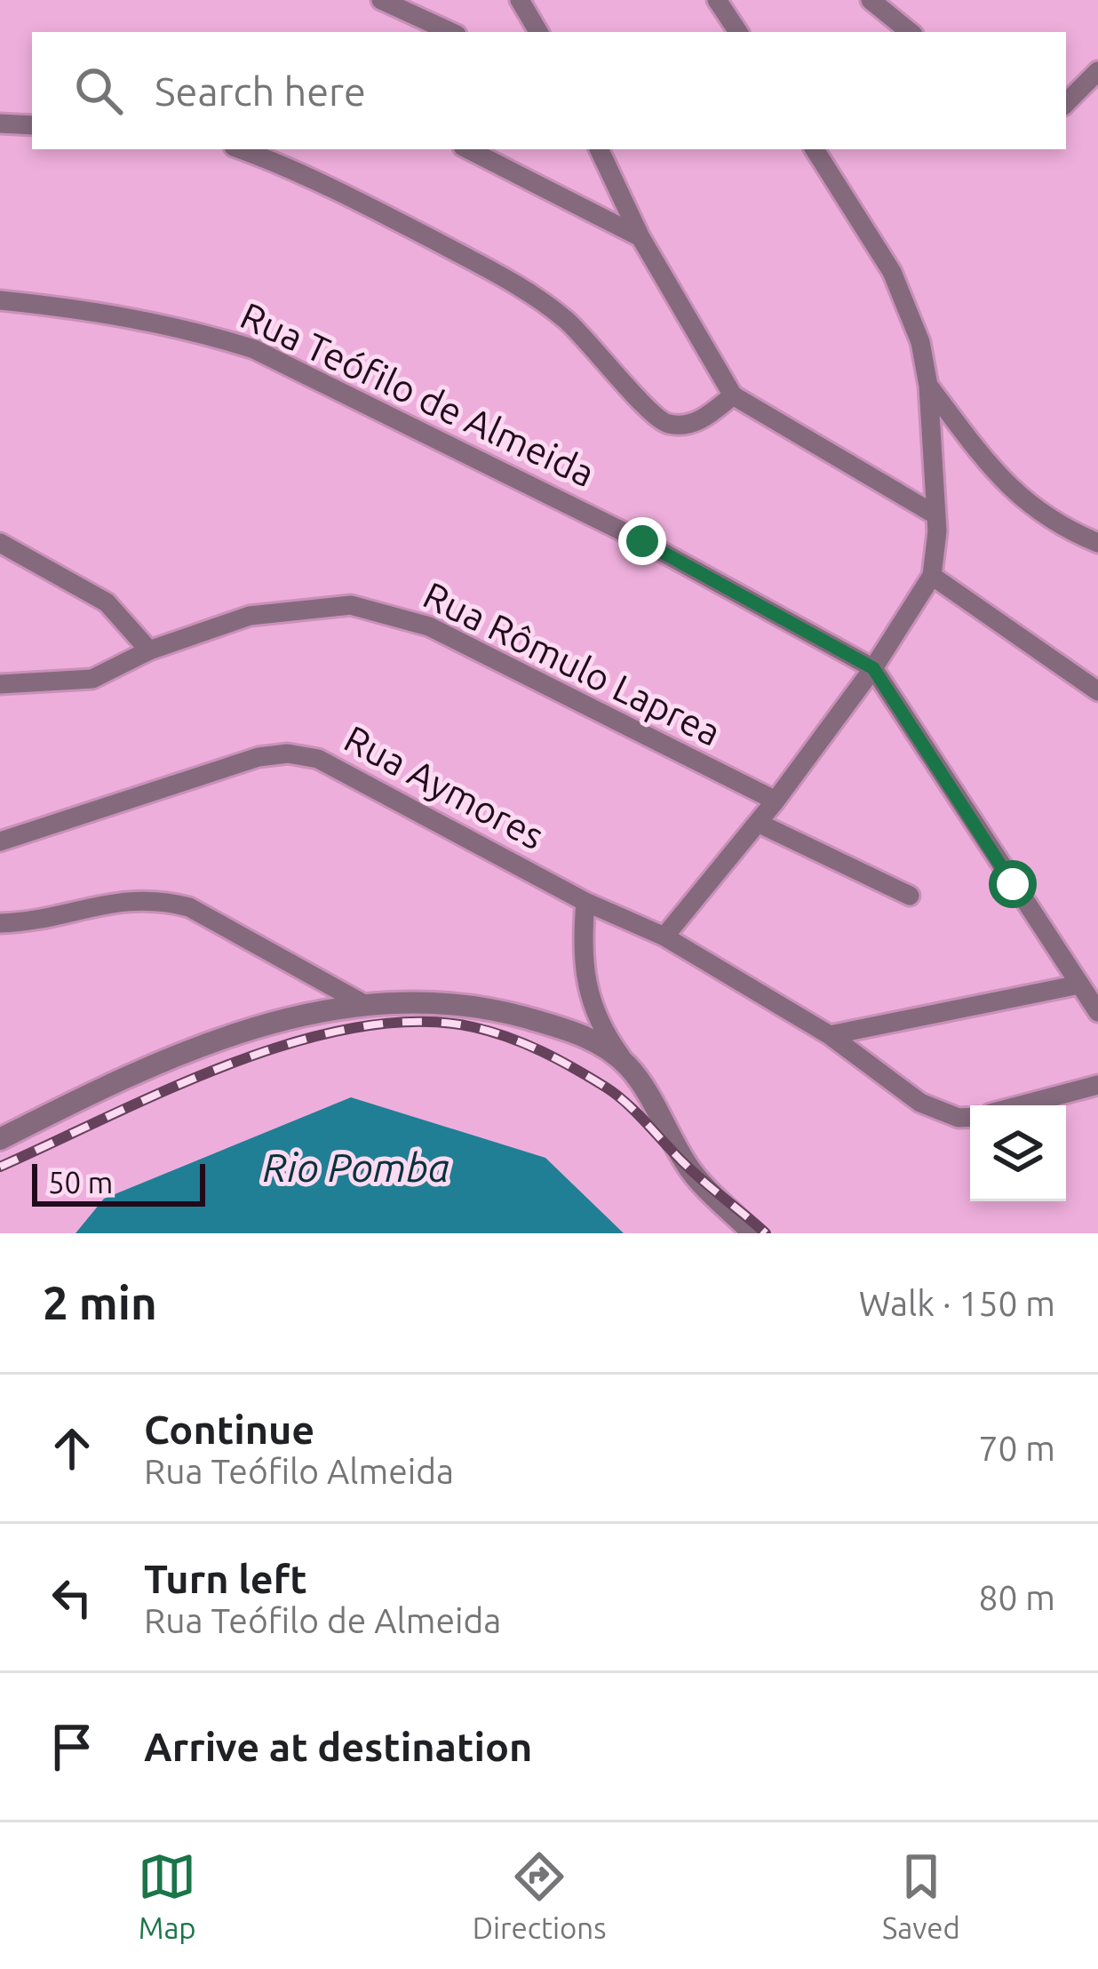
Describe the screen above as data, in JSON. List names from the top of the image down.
{
  "streets": {
    "street": ["Rua Teófilo de Almeida", "Rua Rômulo Laprea", "Rua Aymores"]
  },
  "water": ["Rio Pomba"],
  "scale_bar": "50 m",
  "page": {
    "search": "Search here",
    "scale": "50 m",
    "heading": ["2 min", "Walk · 150 m"],
    "list": [
      ["Continue", "Rua Teófilo Almeida", "70 m"],
      ["Turn left", "Rua Teófilo de Almeida", "80 m"],
      "Arrive at destination"
    ],
    "nav": ["Map", "Directions", "Saved"]
  }
}
